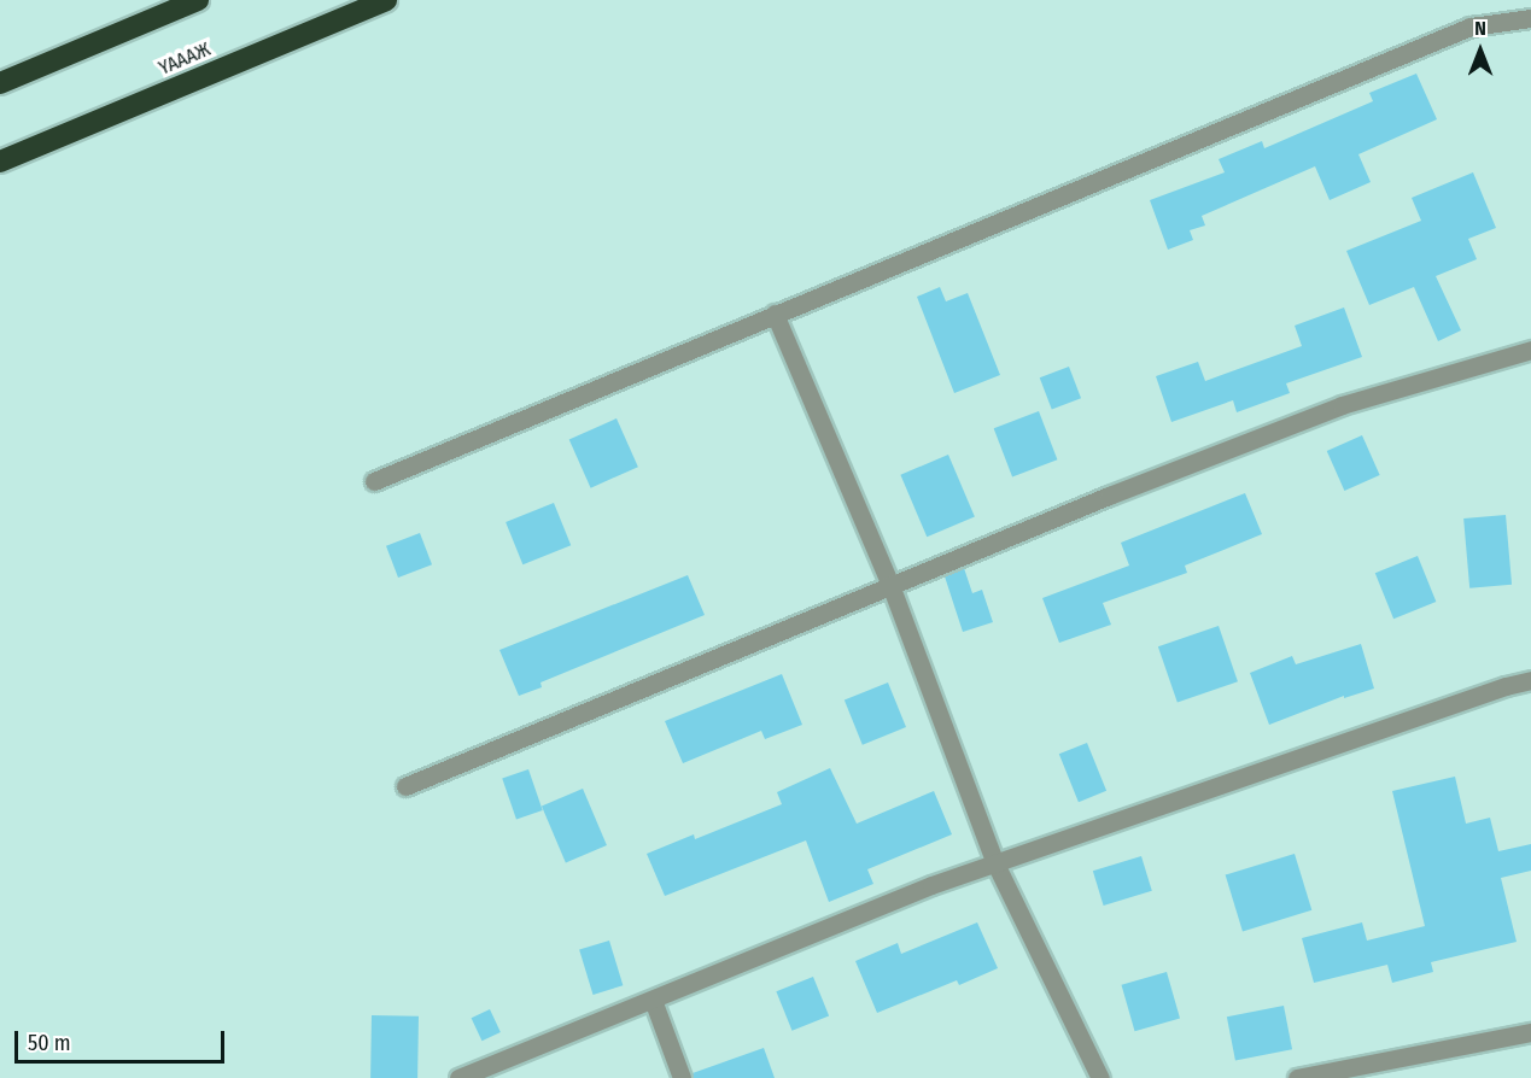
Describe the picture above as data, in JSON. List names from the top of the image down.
{
  "streets": {
    "highway": ["ҮАААЖ"]
  },
  "scale_bar": "50 m",
  "north": "top"
}
